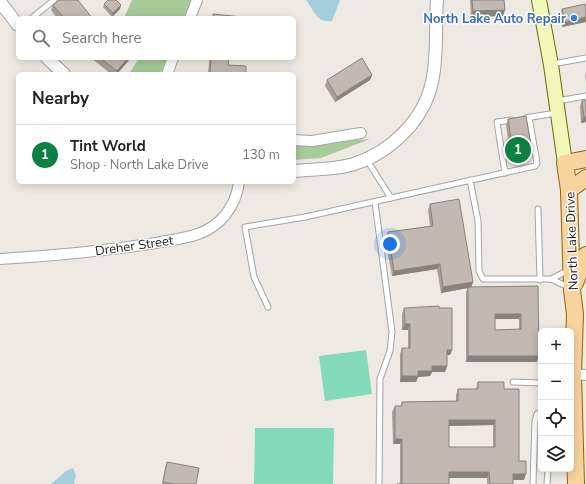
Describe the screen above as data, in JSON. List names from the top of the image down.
{
  "streets": {
    "main road": ["North Lake Drive"],
    "street": ["Dreher Street"]
  },
  "places": ["North Lake Auto Repair"],
  "page": {
    "search": "Search here",
    "heading": "Nearby",
    "list": [
      {
        "mark": "1",
        "name": "Tint World",
        "note": "Shop · North Lake Drive",
        "value": "130 m"
      }
    ],
    "pins": "1",
    "map_buttons": ["+", "−"]
  }
}
